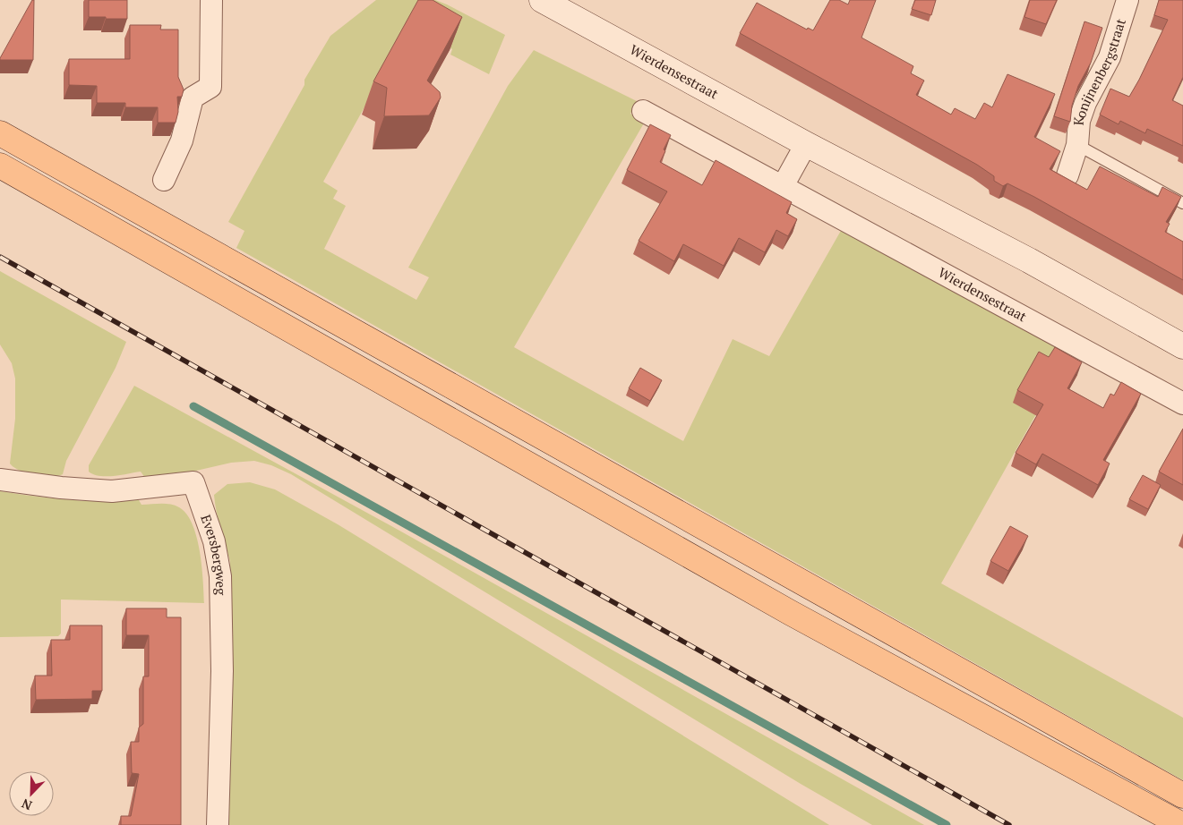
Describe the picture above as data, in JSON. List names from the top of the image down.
{
  "streets": {
    "street": ["Wierdensestraat", "Konijnenbergstraat", "Eversbergweg"]
  },
  "north": "bottom left"
}
